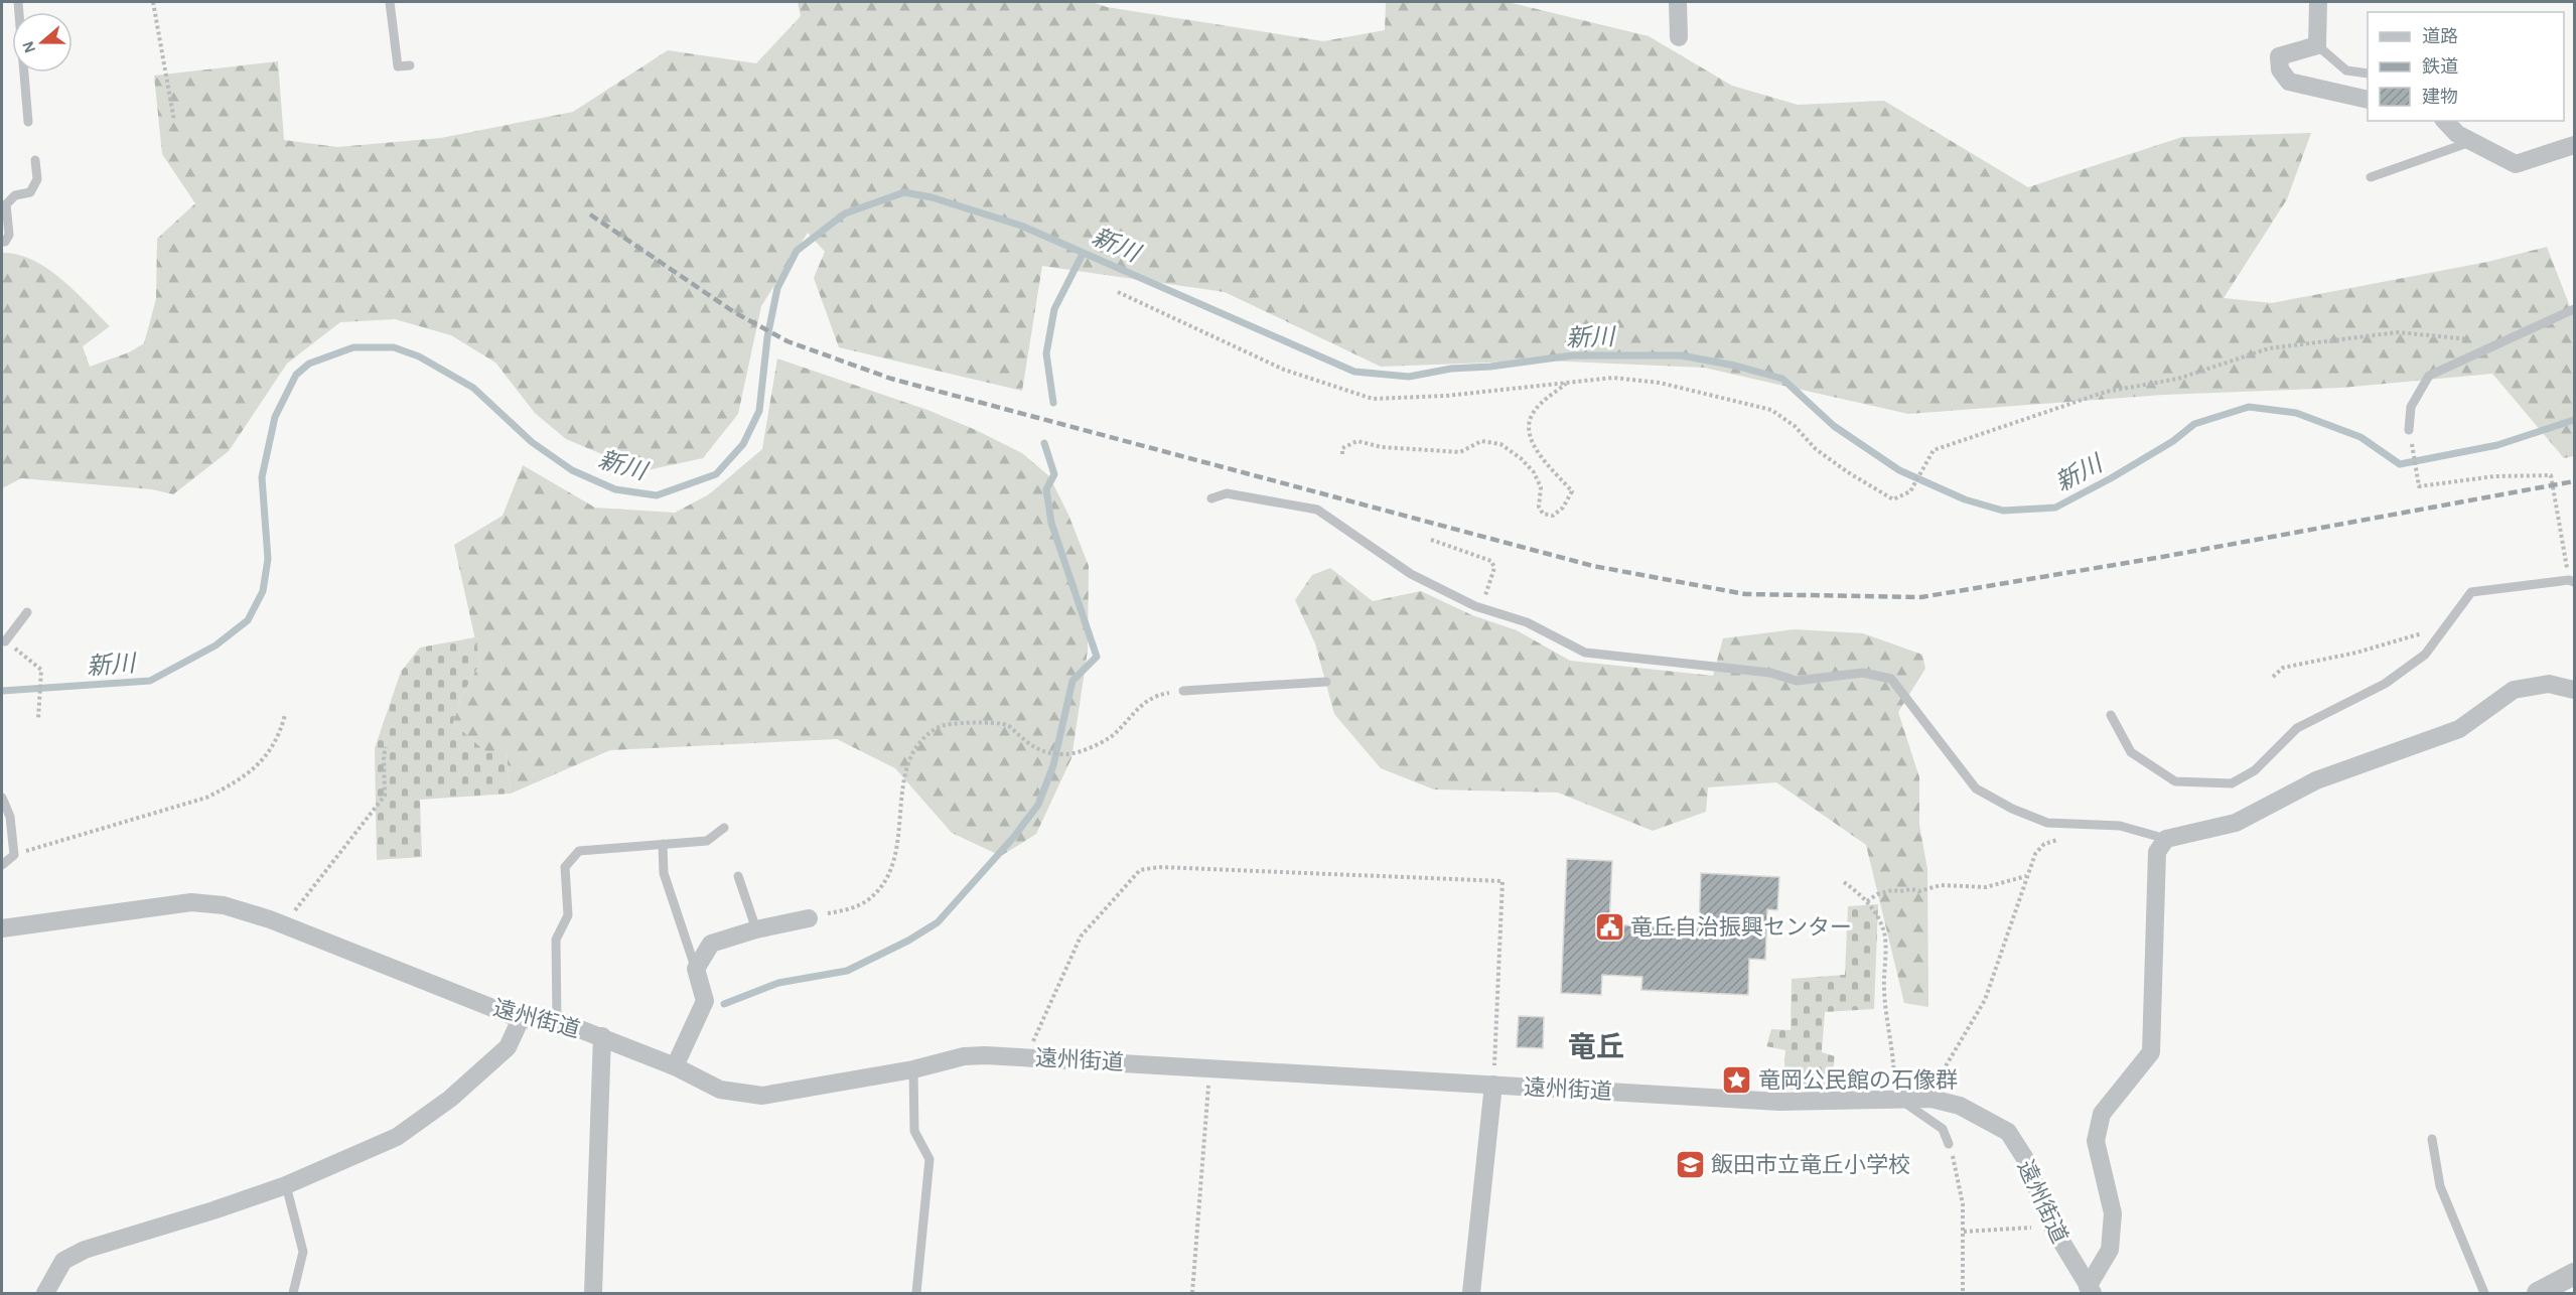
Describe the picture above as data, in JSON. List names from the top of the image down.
{
  "streets": {
    "street": ["遠州街道"]
  },
  "districts": ["竜丘"],
  "water": ["新川"],
  "places": {
    "public building": ["竜丘自治振興センター"],
    "place": ["竜岡公民館の石像群"],
    "school or university": ["飯田市立竜丘小学校"]
  },
  "legend": ["道路", "鉄道", "建物"],
  "north": "left"
}
